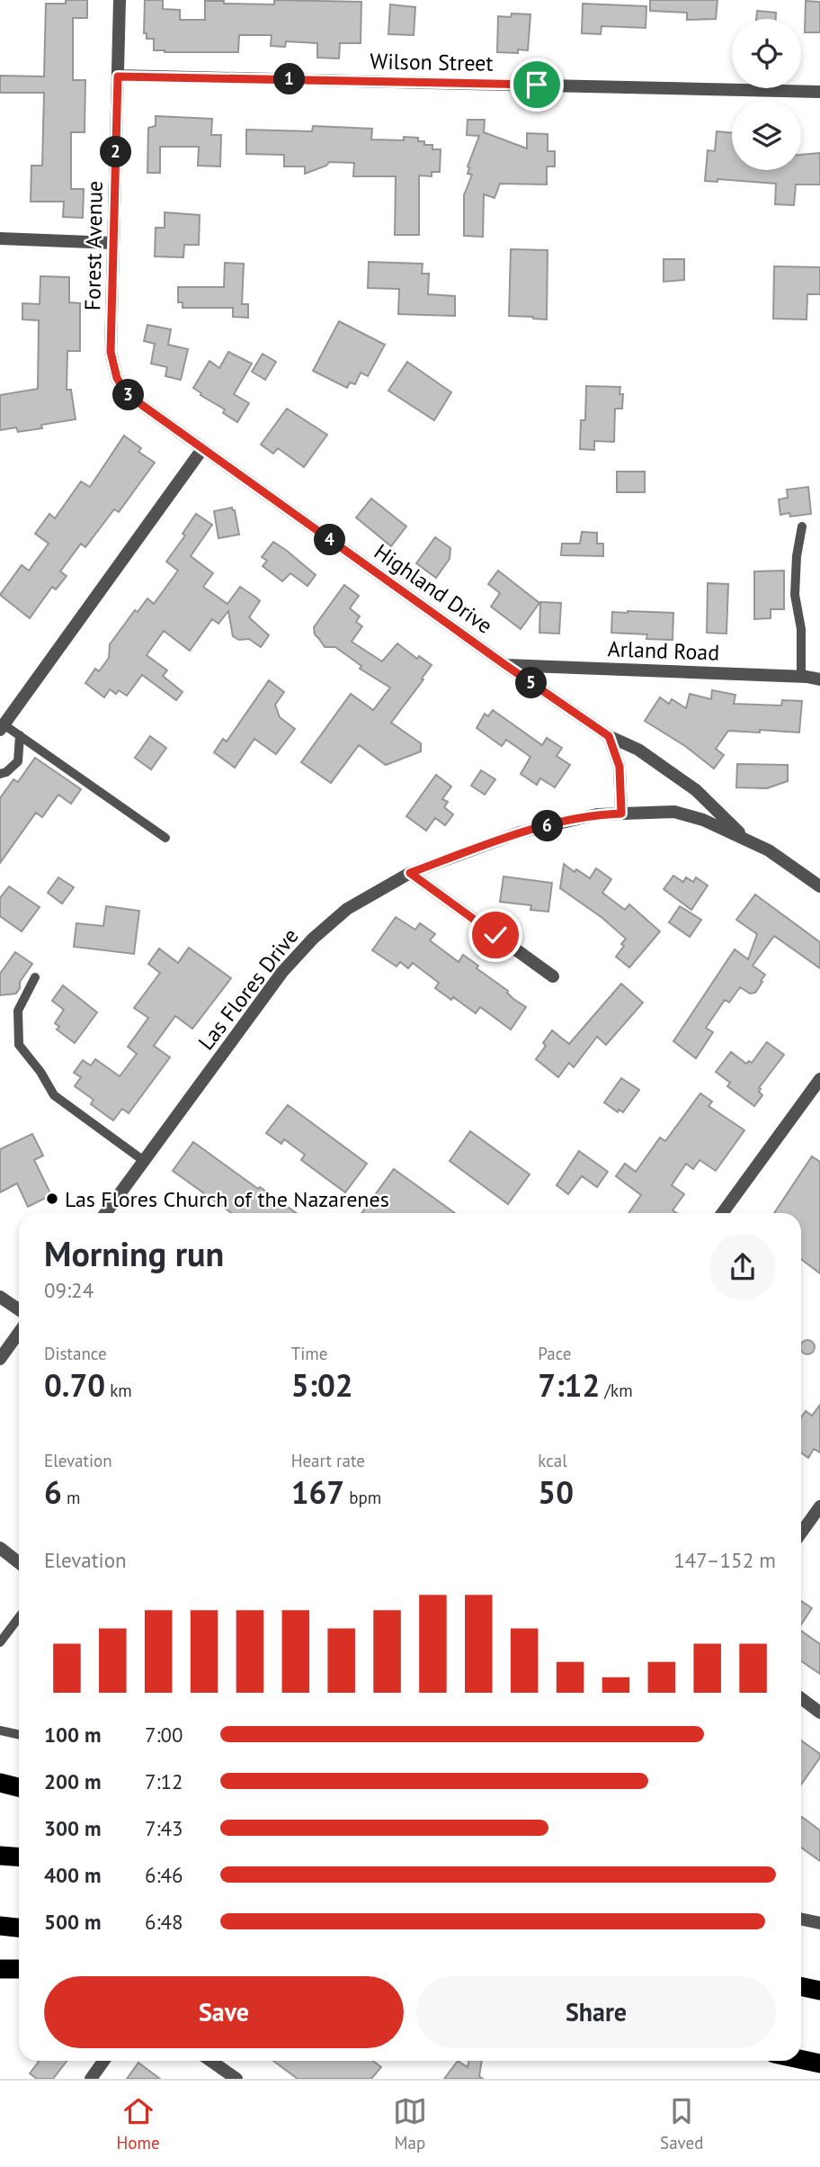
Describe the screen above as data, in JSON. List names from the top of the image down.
{
  "streets": {
    "street": [
      "Wilson Street",
      "Forest Avenue",
      "Highland Drive",
      "Arland Road",
      "Las Flores Drive"
    ]
  },
  "crossings": [
    ["Wilson Street", "Forest Avenue"],
    ["Forest Avenue", "Highland Drive"],
    ["Highland Drive", "Arland Road"],
    ["Highland Drive", "Las Flores Drive"]
  ],
  "places": ["Las Flores Church of the Nazarenes"],
  "page": {
    "pins": [
      "1",
      "2",
      "3",
      "4",
      "5",
      "6"
    ],
    "heading": ["Morning run", "09:24"],
    "stats": [
      ["Distance", "0.70 km"],
      ["Time", "5:02"],
      ["Pace", "7:12 /km"],
      ["Elevation", "6 m"],
      ["Heart rate", "167 bpm"],
      ["kcal", "50"]
    ],
    "chart": ["Elevation", "147–152 m"],
    "list": [
      {
        "name": "100 m",
        "note": "7:00"
      },
      {
        "name": "200 m",
        "note": "7:12"
      },
      {
        "name": "300 m",
        "note": "7:43"
      },
      {
        "name": "400 m",
        "note": "6:46"
      },
      {
        "name": "500 m",
        "note": "6:48"
      }
    ],
    "buttons": ["Save", "Share"],
    "tabs": ["Home", "Map", "Saved"]
  }
}
